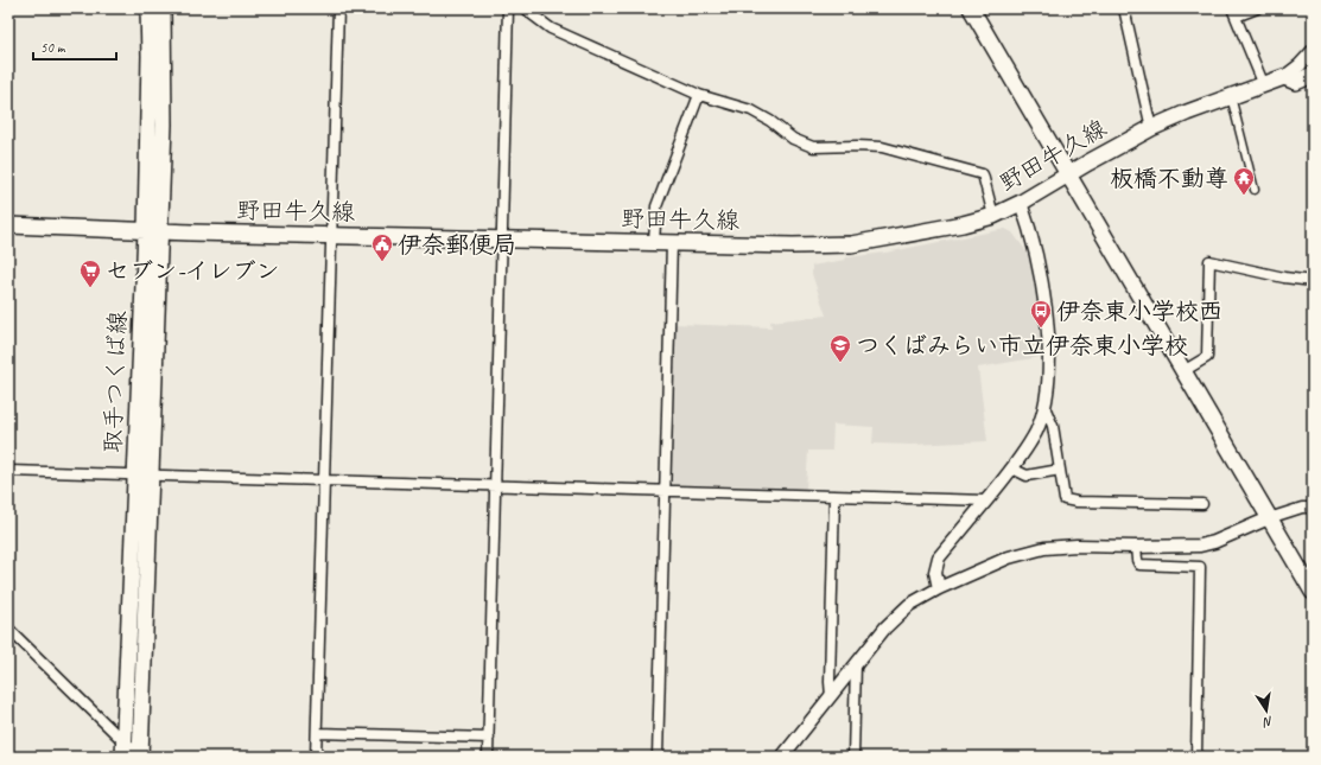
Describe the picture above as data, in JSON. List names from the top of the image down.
{
  "streets": {
    "main road": ["野田牛久線", "取手つくば線"]
  },
  "crossings": [
    ["野田牛久線", "取手つくば線"]
  ],
  "places": {
    "temple": ["板橋不動尊"],
    "public building": ["伊奈郵便局"],
    "supermarket": ["セブン-イレブン"],
    "bus stop": ["伊奈東小学校西"],
    "school or university": ["つくばみらい市立伊奈東小学校"]
  },
  "scale_bar": "50 m",
  "north": "bottom"
}
